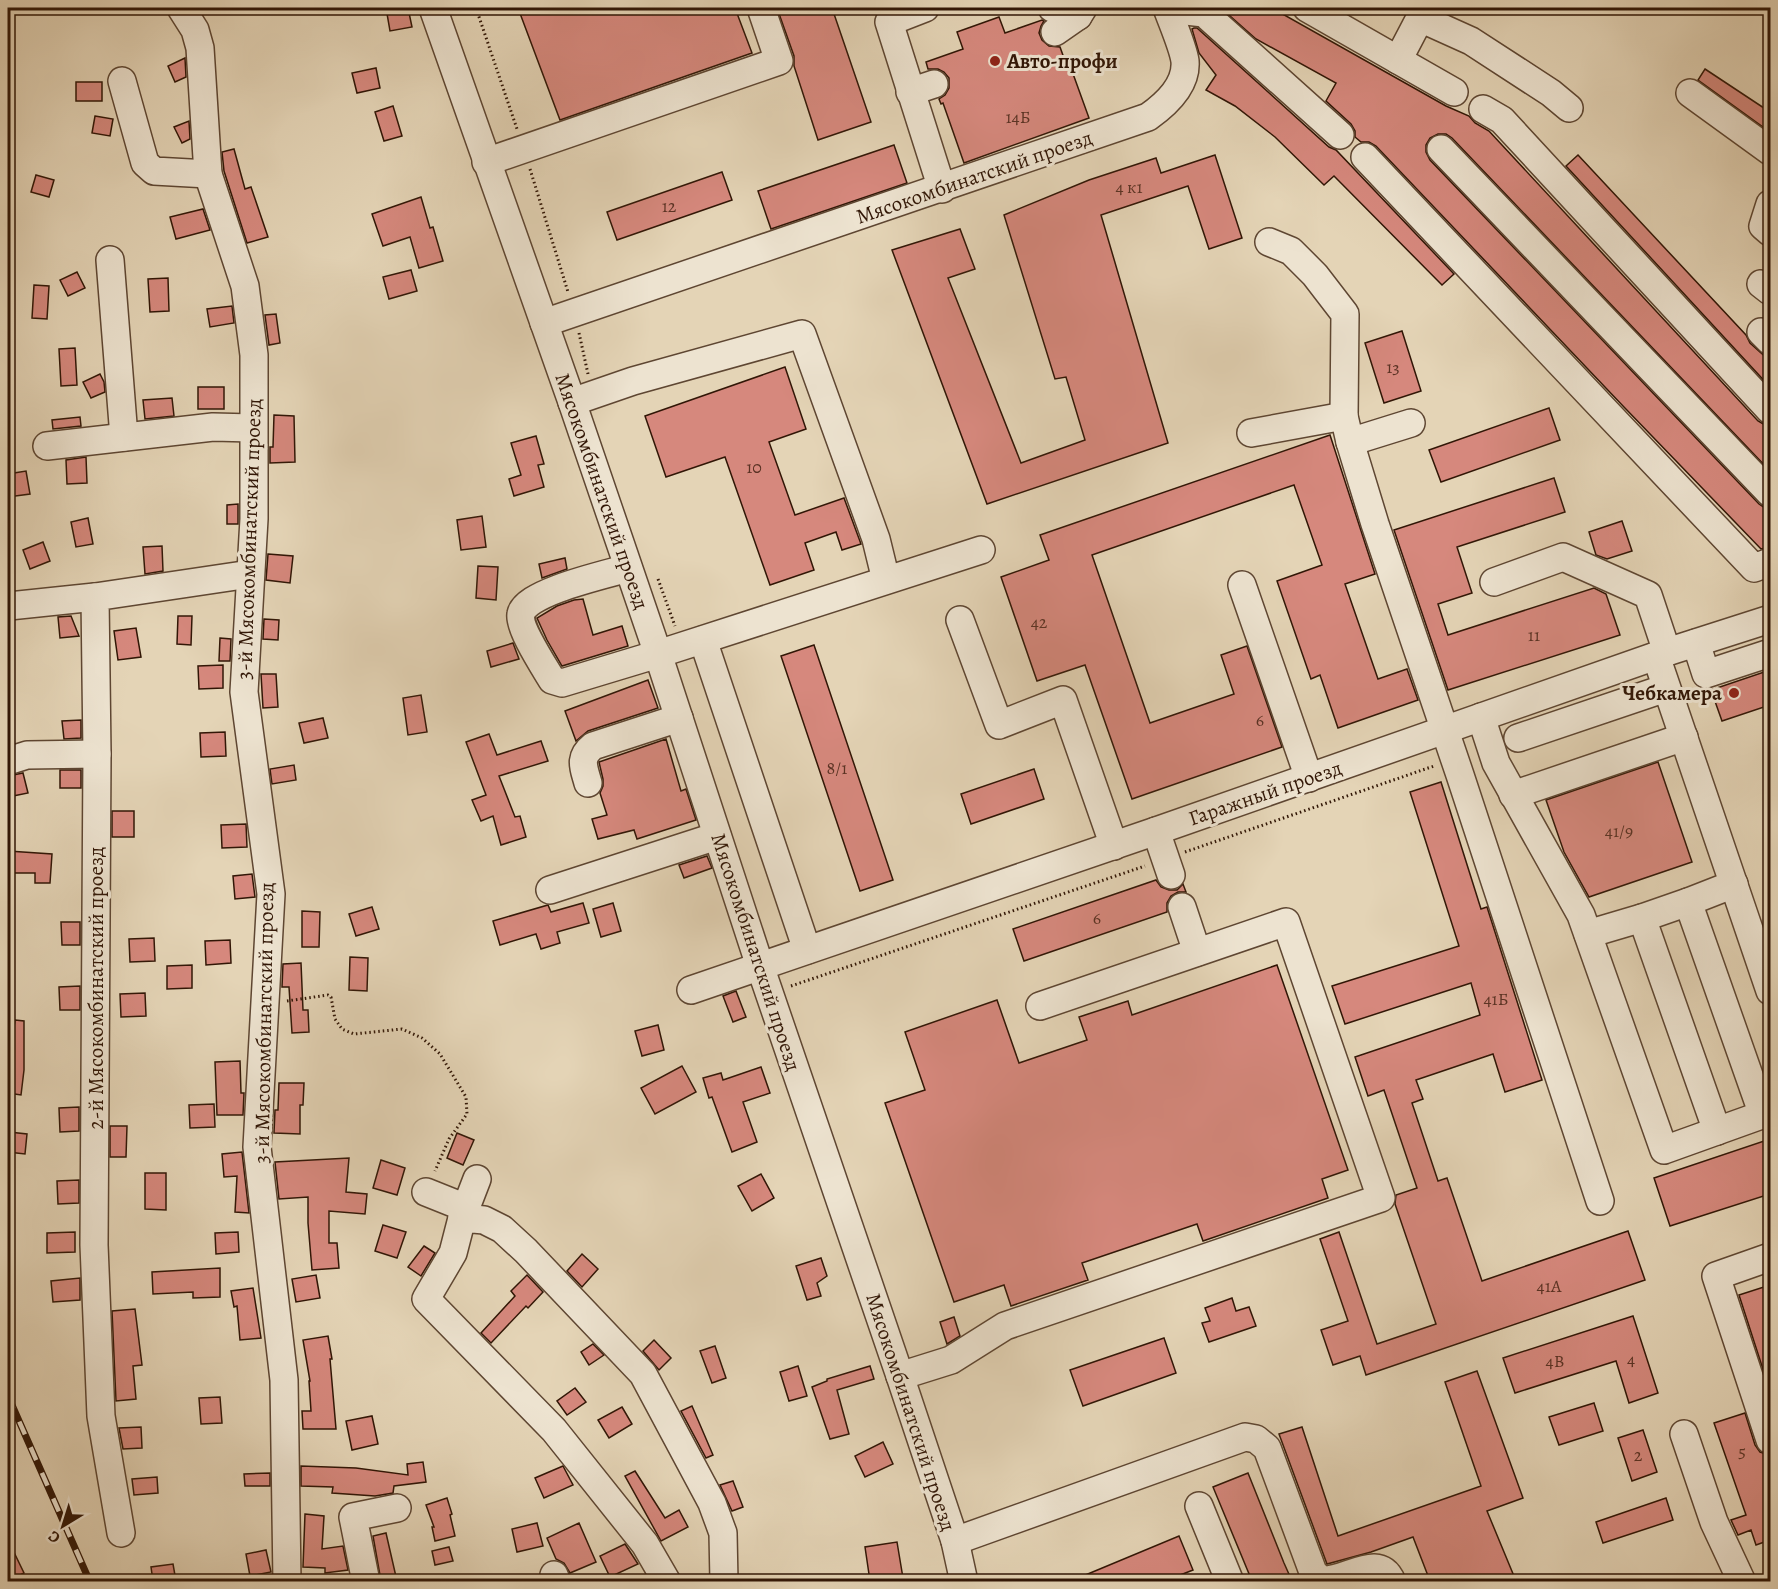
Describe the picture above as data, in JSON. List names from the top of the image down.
{
  "streets": {
    "street": [
      "Мясокомбинатский проезд",
      "3-й Мясокомбинатский проезд",
      "Гаражный проезд",
      "2-й Мясокомбинатский проезд"
    ]
  },
  "crossings": [
    ["Мясокомбинатский проезд", "Гаражный проезд"]
  ],
  "places": ["Авто-профи", "Чебкамера"],
  "house_numbers": [
    "14Б",
    "4 к1",
    "12",
    "13",
    "10",
    "42",
    "11",
    "6",
    "8/1",
    "41/9",
    "6",
    "41Б",
    "41А",
    "4",
    "4В",
    "5",
    "2"
  ],
  "north": "bottom left"
}
